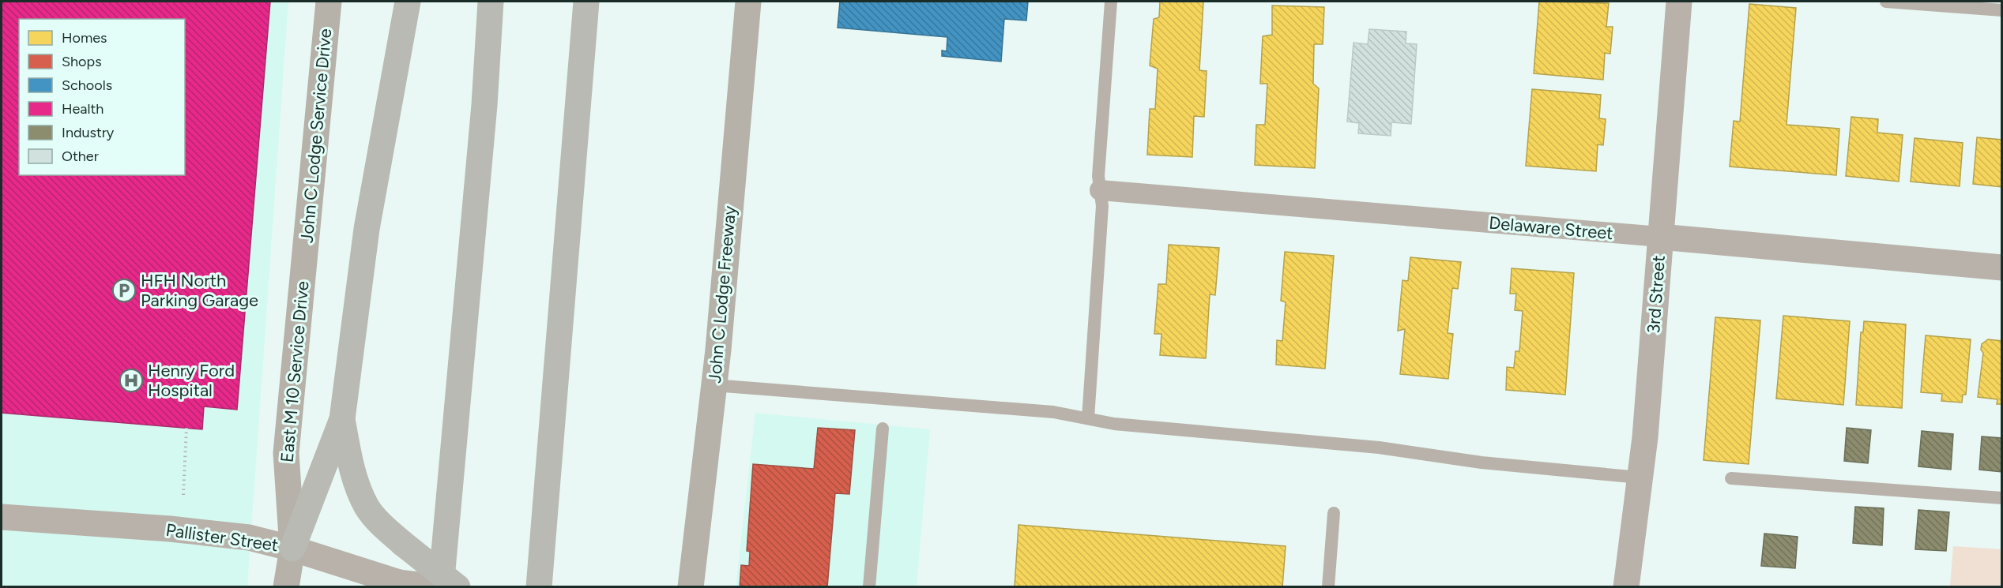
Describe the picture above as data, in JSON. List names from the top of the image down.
{
  "streets": {
    "main road": ["John C Lodge Service Drive", "John C Lodge Freeway", "East M 10 Service Drive"],
    "street": ["Delaware Street", "3rd Street", "Pallister Street"]
  },
  "crossings": [
    ["John C Lodge Service Drive", "East M 10 Service Drive"],
    ["Delaware Street", "3rd Street"],
    ["East M 10 Service Drive", "Pallister Street"]
  ],
  "places": {
    "parking": ["HFH North Parking Garage"],
    "hospital": ["Henry Ford Hospital"]
  },
  "legend": [
    "Homes",
    "Shops",
    "Schools",
    "Health",
    "Industry",
    "Other"
  ]
}
